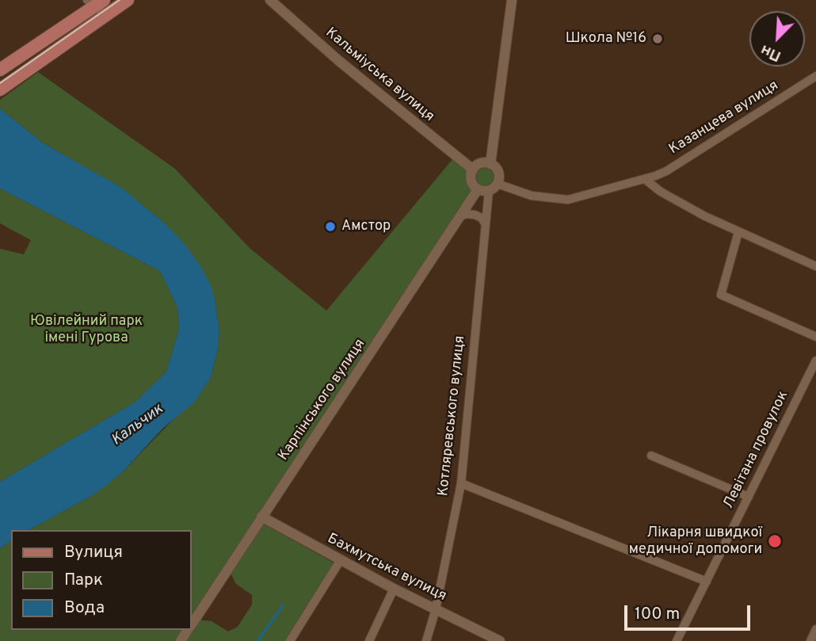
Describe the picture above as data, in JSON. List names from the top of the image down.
{
  "streets": {
    "street": [
      "Кальміуська вулиця",
      "Казанцева вулиця",
      "Карпінського вулиця",
      "Котляревського вулиця",
      "Левітана провулок",
      "Бахмутська вулиця"
    ]
  },
  "crossings": [
    ["Кальміуська вулиця", "Карпінського вулиця"],
    ["Кальміуська вулиця", "Котляревського вулиця"],
    ["Карпінського вулиця", "Котляревського вулиця"],
    ["Карпінського вулиця", "Бахмутська вулиця"],
    ["Котляревського вулиця", "Бахмутська вулиця"]
  ],
  "water": ["Кальчик"],
  "parks": ["Ювілейний парк імені Гурова"],
  "places": ["Школа №16", "Амстор", "Лікарня швидкої медичної допомоги"],
  "legend": ["Вулиця", "Парк", "Вода"],
  "scale_bar": "100 m",
  "north": "bottom left"
}
